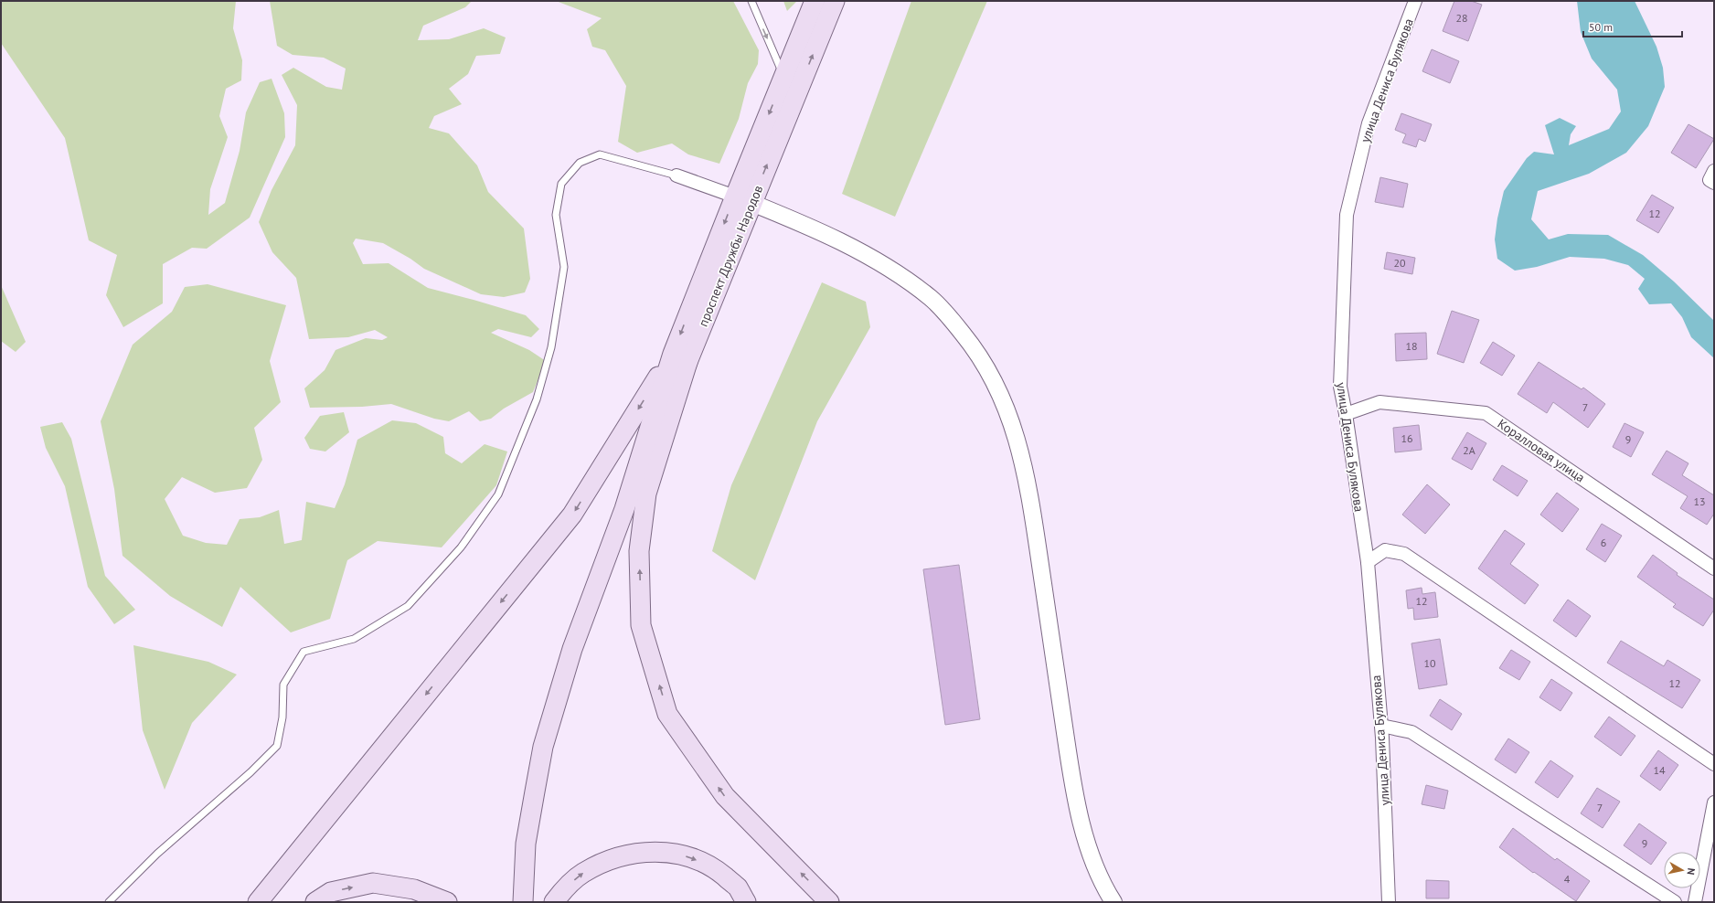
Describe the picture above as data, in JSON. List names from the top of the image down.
{
  "streets": {
    "main road": ["проспект Дружбы Народов"],
    "street": ["улица Дениса Булякова", "Коралловая улица"]
  },
  "crossings": [
    ["улица Дениса Булякова", "Коралловая улица"]
  ],
  "house_numbers": [
    "28",
    "12",
    "20",
    "18",
    "7",
    "16",
    "9",
    "2А",
    "13",
    "6",
    "12",
    "10",
    "12",
    "14",
    "7",
    "9",
    "4"
  ],
  "scale_bar": "50 m",
  "north": "right"
}
